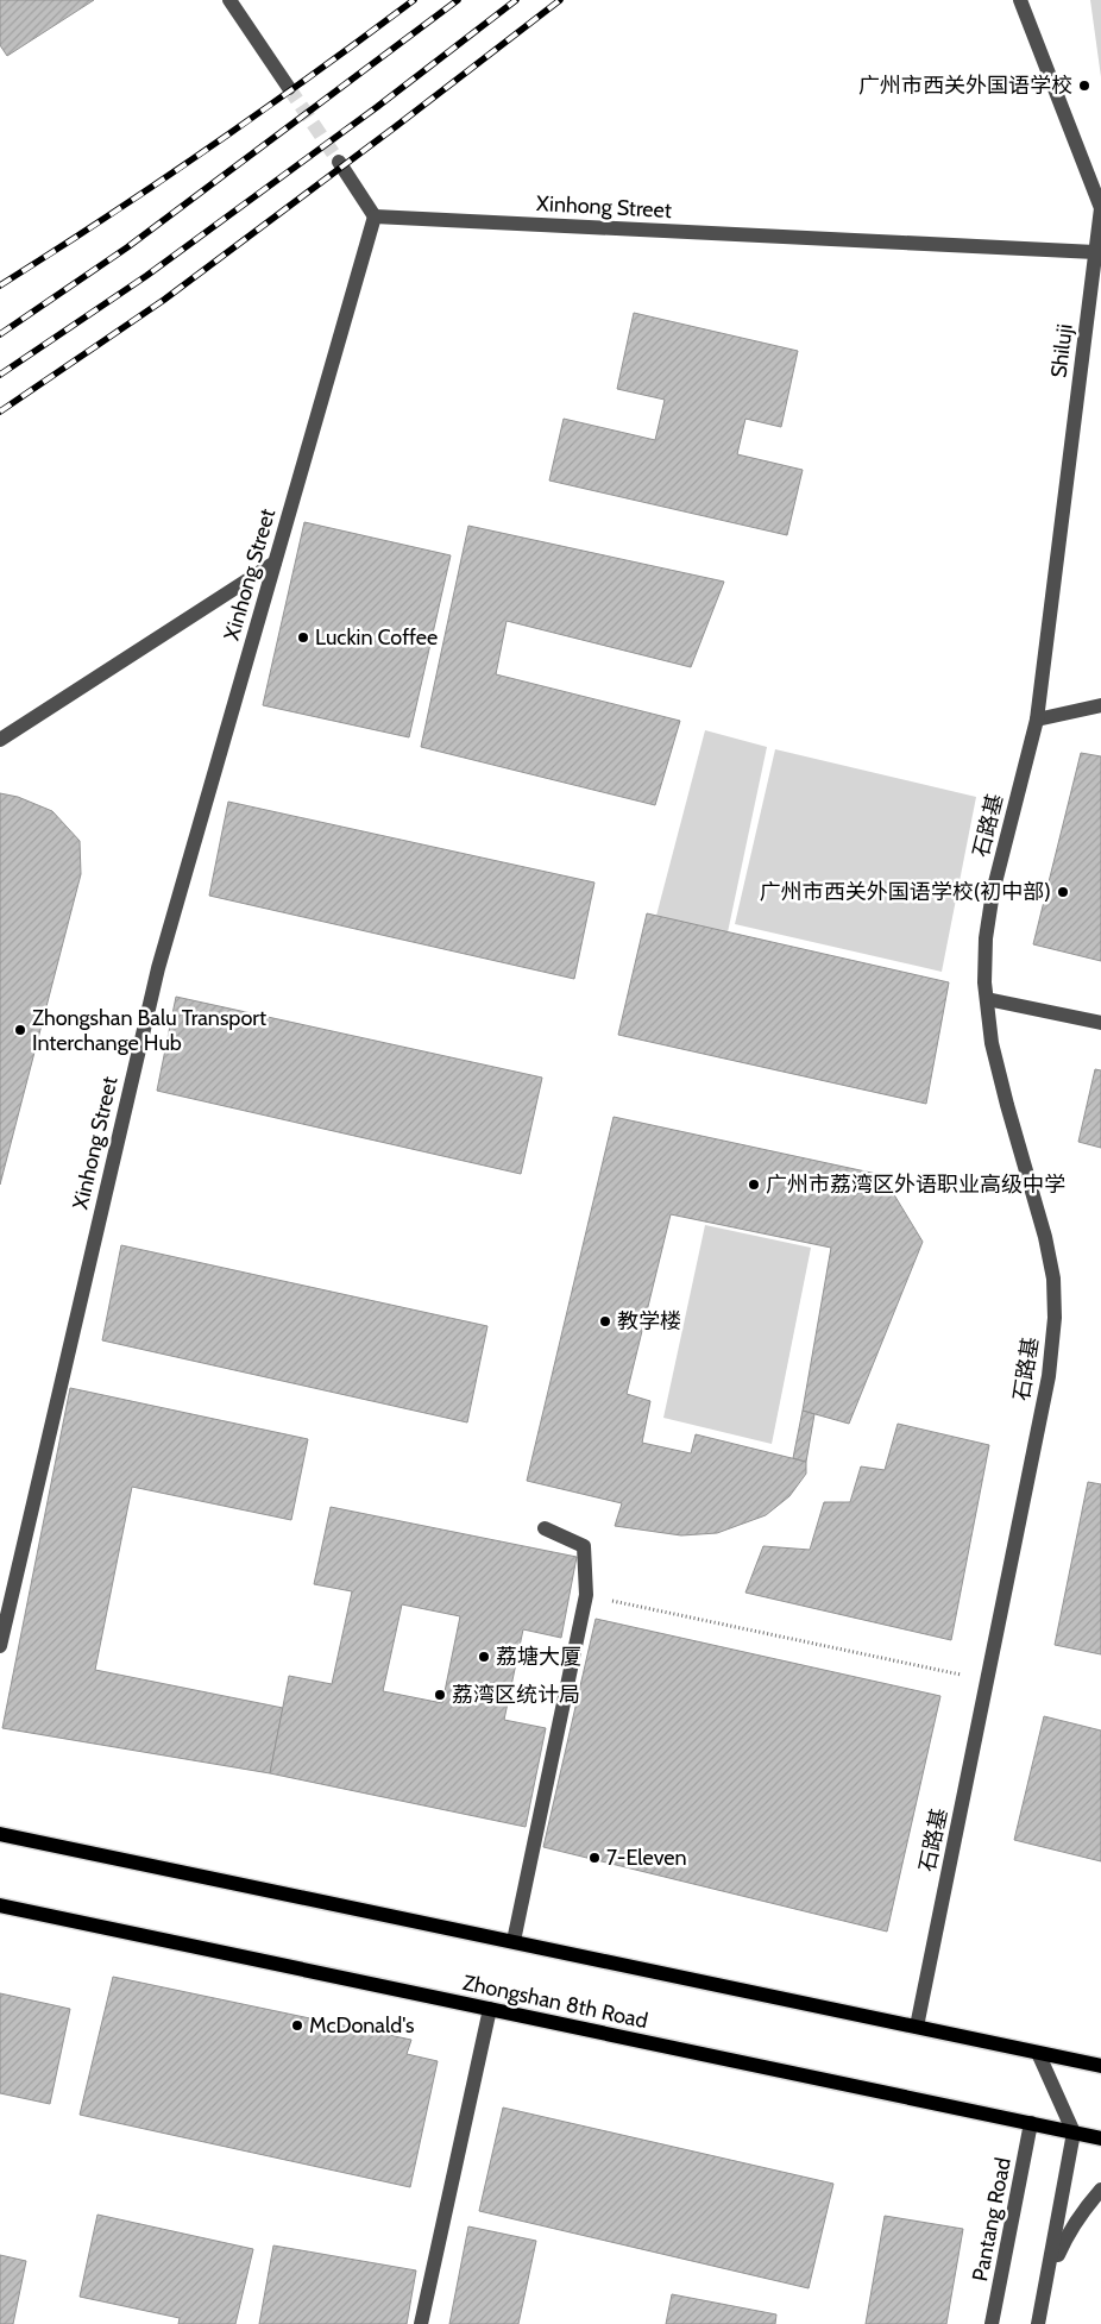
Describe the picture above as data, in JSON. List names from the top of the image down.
{
  "streets": {
    "main road": ["Zhongshan 8th Road"],
    "street": [
      "Xinhong Street",
      "Shiluji",
      "石路基",
      "Pantang Road"
    ]
  },
  "crossings": [
    ["Xinhong Street", "Shiluji"],
    ["Shiluji", "石路基"],
    ["Zhongshan 8th Road", "Pantang Road"]
  ],
  "places": [
    "广州市西关外国语学校",
    "Luckin Coffee",
    "广州市西关外国语学校(初中部)",
    "Zhongshan Balu Transport Interchange Hub",
    "广州市荔湾区外语职业高级中学",
    "教学楼",
    "荔塘大厦",
    "荔湾区统计局",
    "7-Eleven",
    "McDonald's"
  ]
}
